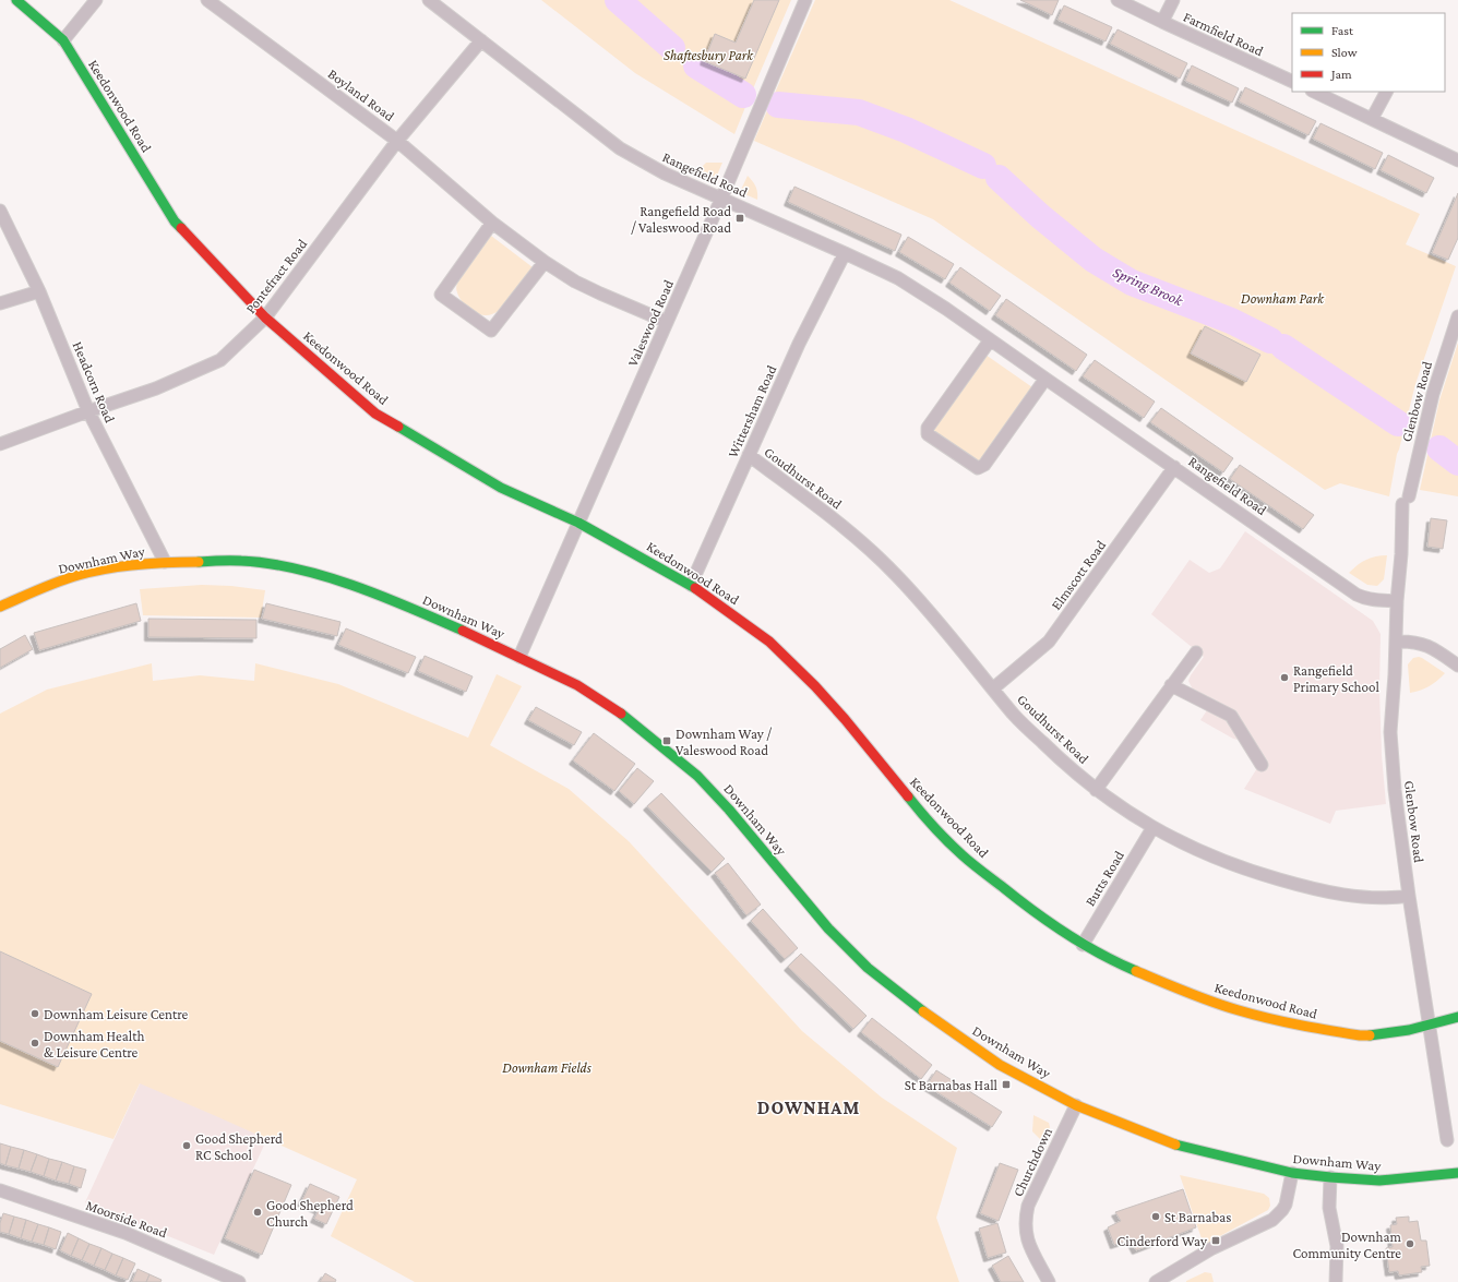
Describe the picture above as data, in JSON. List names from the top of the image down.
{
  "streets": {
    "street": [
      "Farmfield Road",
      "Boyland Road",
      "Keedonwood Road",
      "Rangefield Road",
      "Pontefract Road",
      "Valeswood Road",
      "Headcorn Road",
      "Glenbow Road",
      "Wittersham Road",
      "Goudhurst Road",
      "Downham Way",
      "Elmscott Road",
      "Butts Road",
      "Churchdown",
      "Moorside Road"
    ]
  },
  "crossings": [
    ["Boyland Road", "Pontefract Road"],
    ["Boyland Road", "Valeswood Road"],
    ["Keedonwood Road", "Pontefract Road"],
    ["Keedonwood Road", "Valeswood Road"],
    ["Keedonwood Road", "Glenbow Road"],
    ["Keedonwood Road", "Wittersham Road"],
    ["Keedonwood Road", "Butts Road"],
    ["Rangefield Road", "Pontefract Road"],
    ["Rangefield Road", "Valeswood Road"],
    ["Rangefield Road", "Glenbow Road"],
    ["Rangefield Road", "Wittersham Road"],
    ["Rangefield Road", "Elmscott Road"],
    ["Pontefract Road", "Headcorn Road"],
    ["Valeswood Road", "Downham Way"],
    ["Headcorn Road", "Downham Way"],
    ["Glenbow Road", "Goudhurst Road"],
    ["Wittersham Road", "Goudhurst Road"],
    ["Goudhurst Road", "Elmscott Road"],
    ["Goudhurst Road", "Butts Road"],
    ["Downham Way", "Churchdown"]
  ],
  "districts": ["DOWNHAM"],
  "water": ["Spring Brook"],
  "parks": ["Shaftesbury Park", "Downham Park", "Downham Fields"],
  "places": {
    "transit": [
      "Rangefield Road / Valeswood Road",
      "Downham Way / Valeswood Road",
      "St Barnabas Hall",
      "Cinderford Way"
    ],
    "other": [
      "Rangefield Primary School",
      "Downham Leisure Centre",
      "Downham Health & Leisure Centre",
      "Good Shepherd RC School",
      "Good Shepherd Church",
      "St Barnabas",
      "Downham Community Centre"
    ]
  },
  "legend": ["Fast", "Slow", "Jam"]
}
